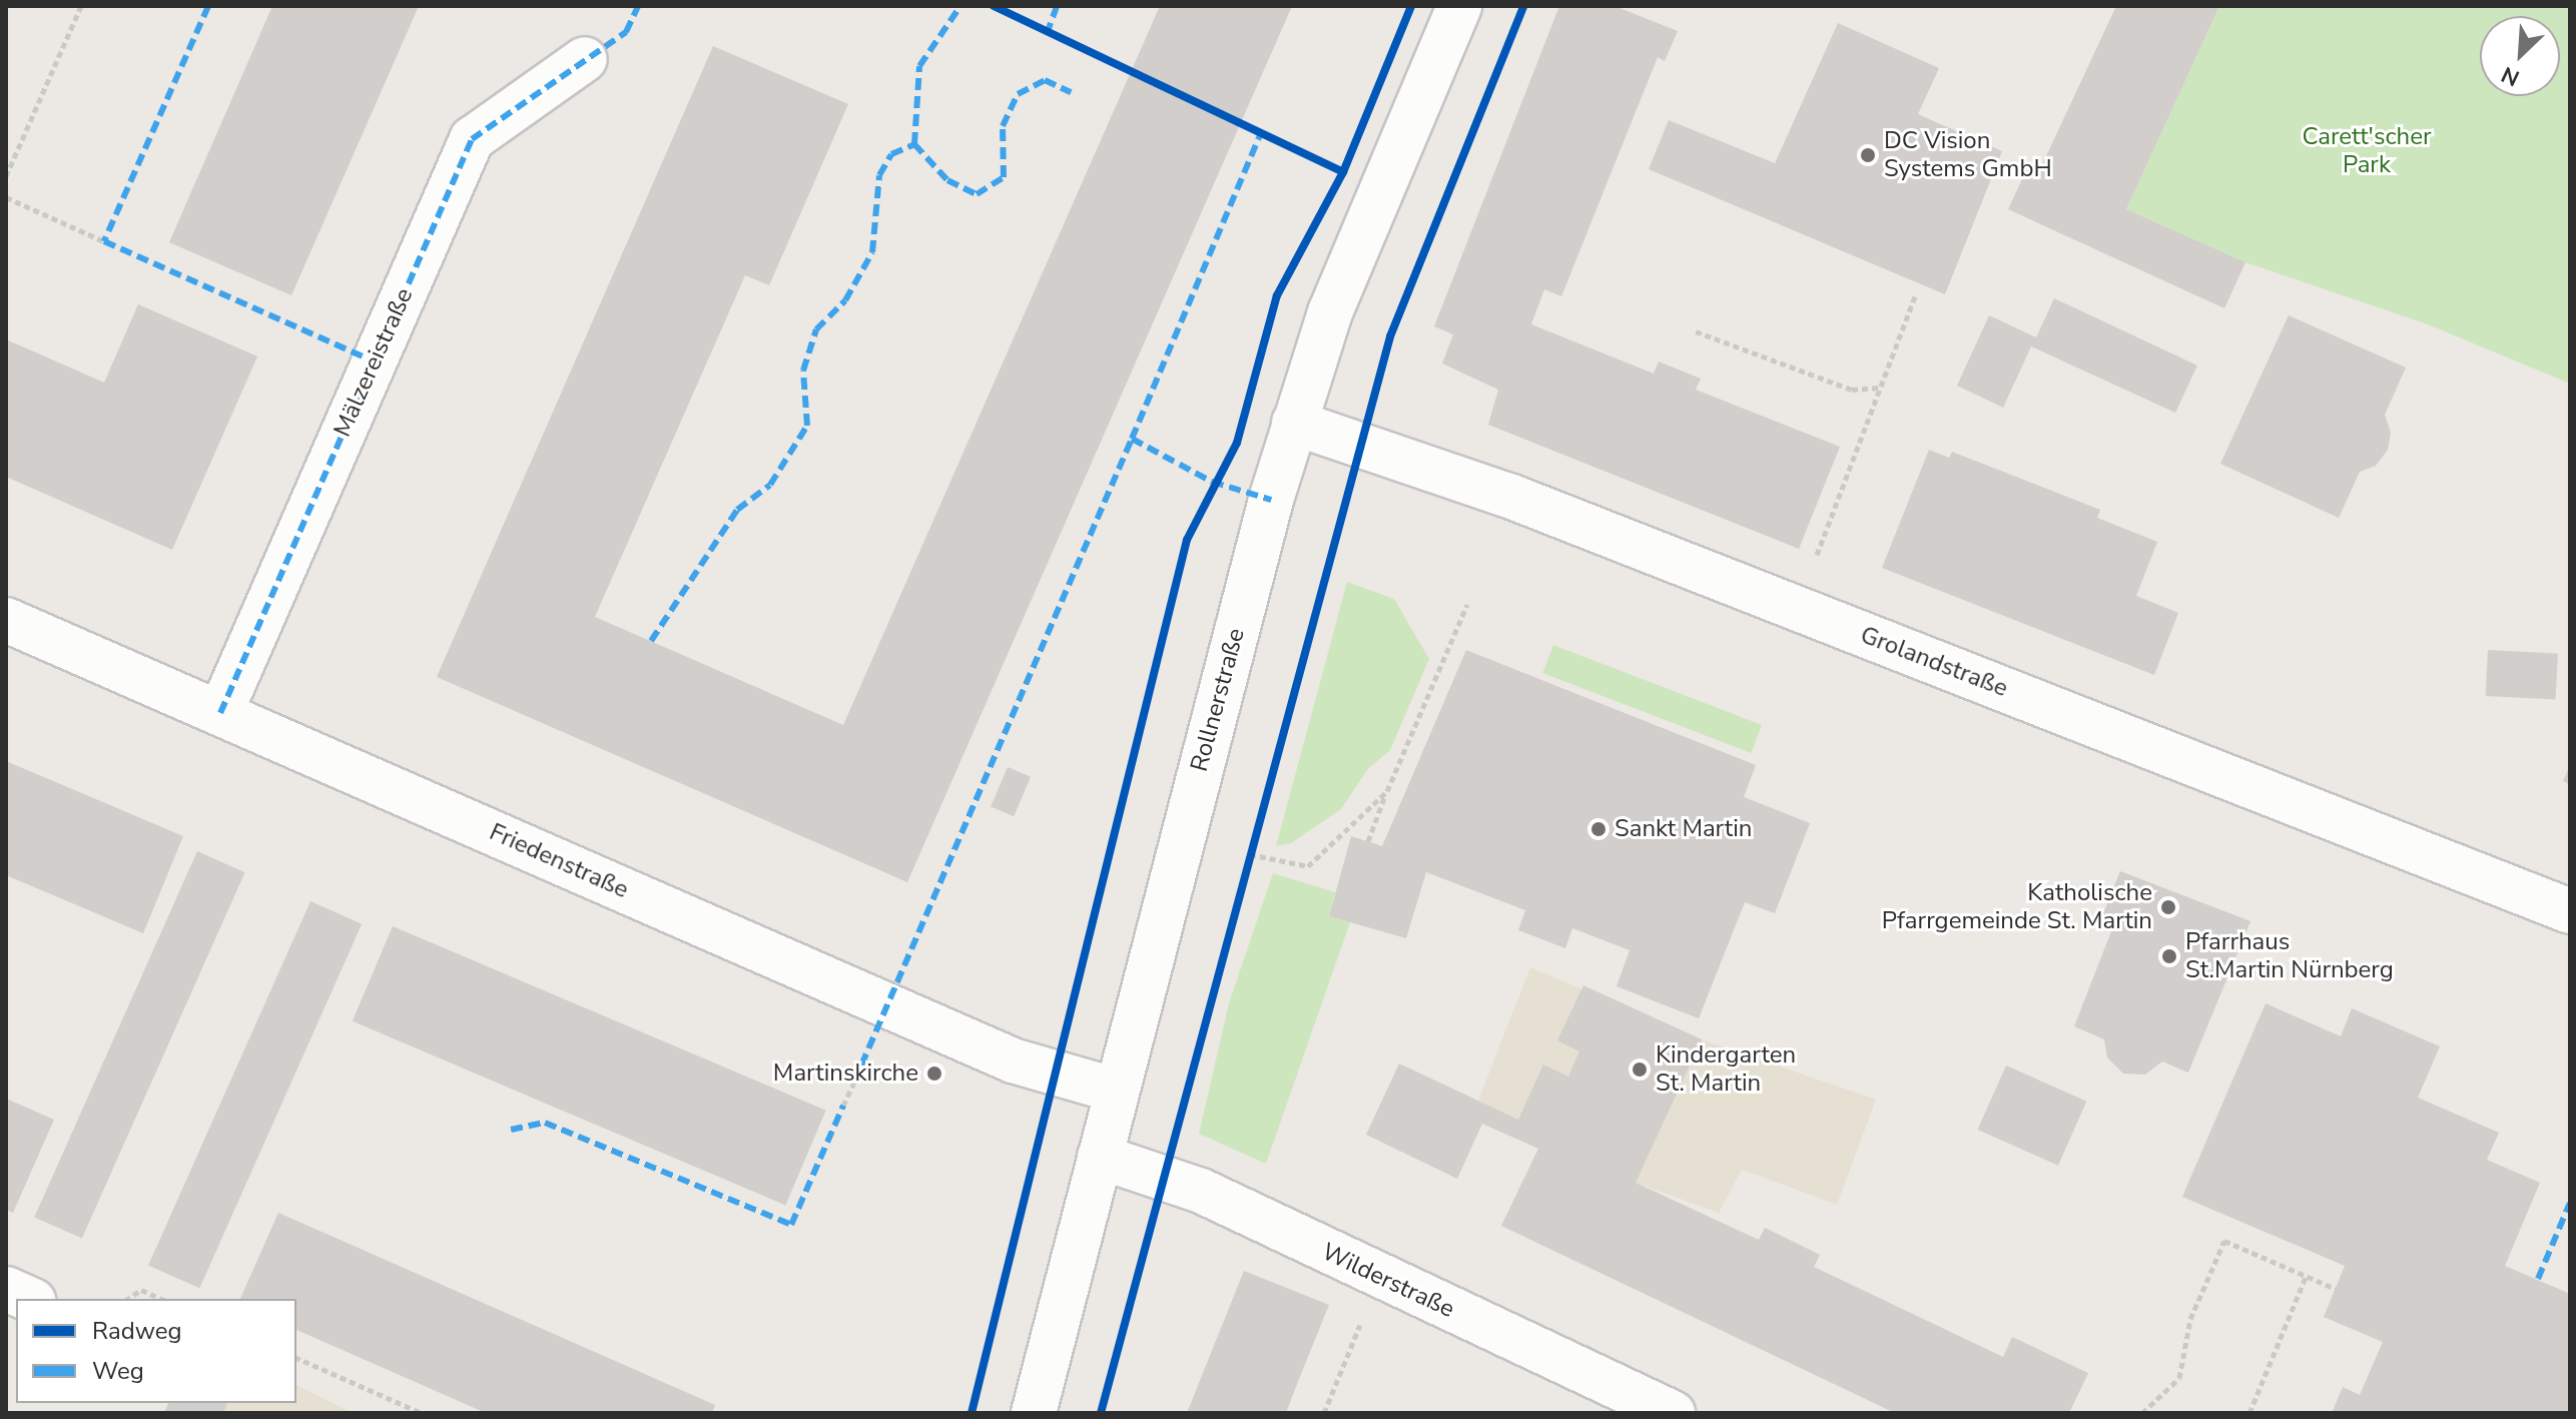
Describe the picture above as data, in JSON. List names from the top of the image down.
{
  "streets": {
    "street": [
      "Mälzereistraße",
      "Grolandstraße",
      "Rollnerstraße",
      "Friedenstraße",
      "Wilderstraße"
    ]
  },
  "crossings": [
    ["Mälzereistraße", "Friedenstraße"],
    ["Grolandstraße", "Rollnerstraße"],
    ["Rollnerstraße", "Friedenstraße"],
    ["Rollnerstraße", "Wilderstraße"]
  ],
  "parks": ["Carett'scher Park"],
  "places": [
    "DC Vision Systems GmbH",
    "Sankt Martin",
    "Katholische Pfarrgemeinde St. Martin",
    "Pfarrhaus St.Martin Nürnberg",
    "Kindergarten St. Martin",
    "Martinskirche"
  ],
  "legend": ["Radweg", "Weg"],
  "north": "bottom left"
}
